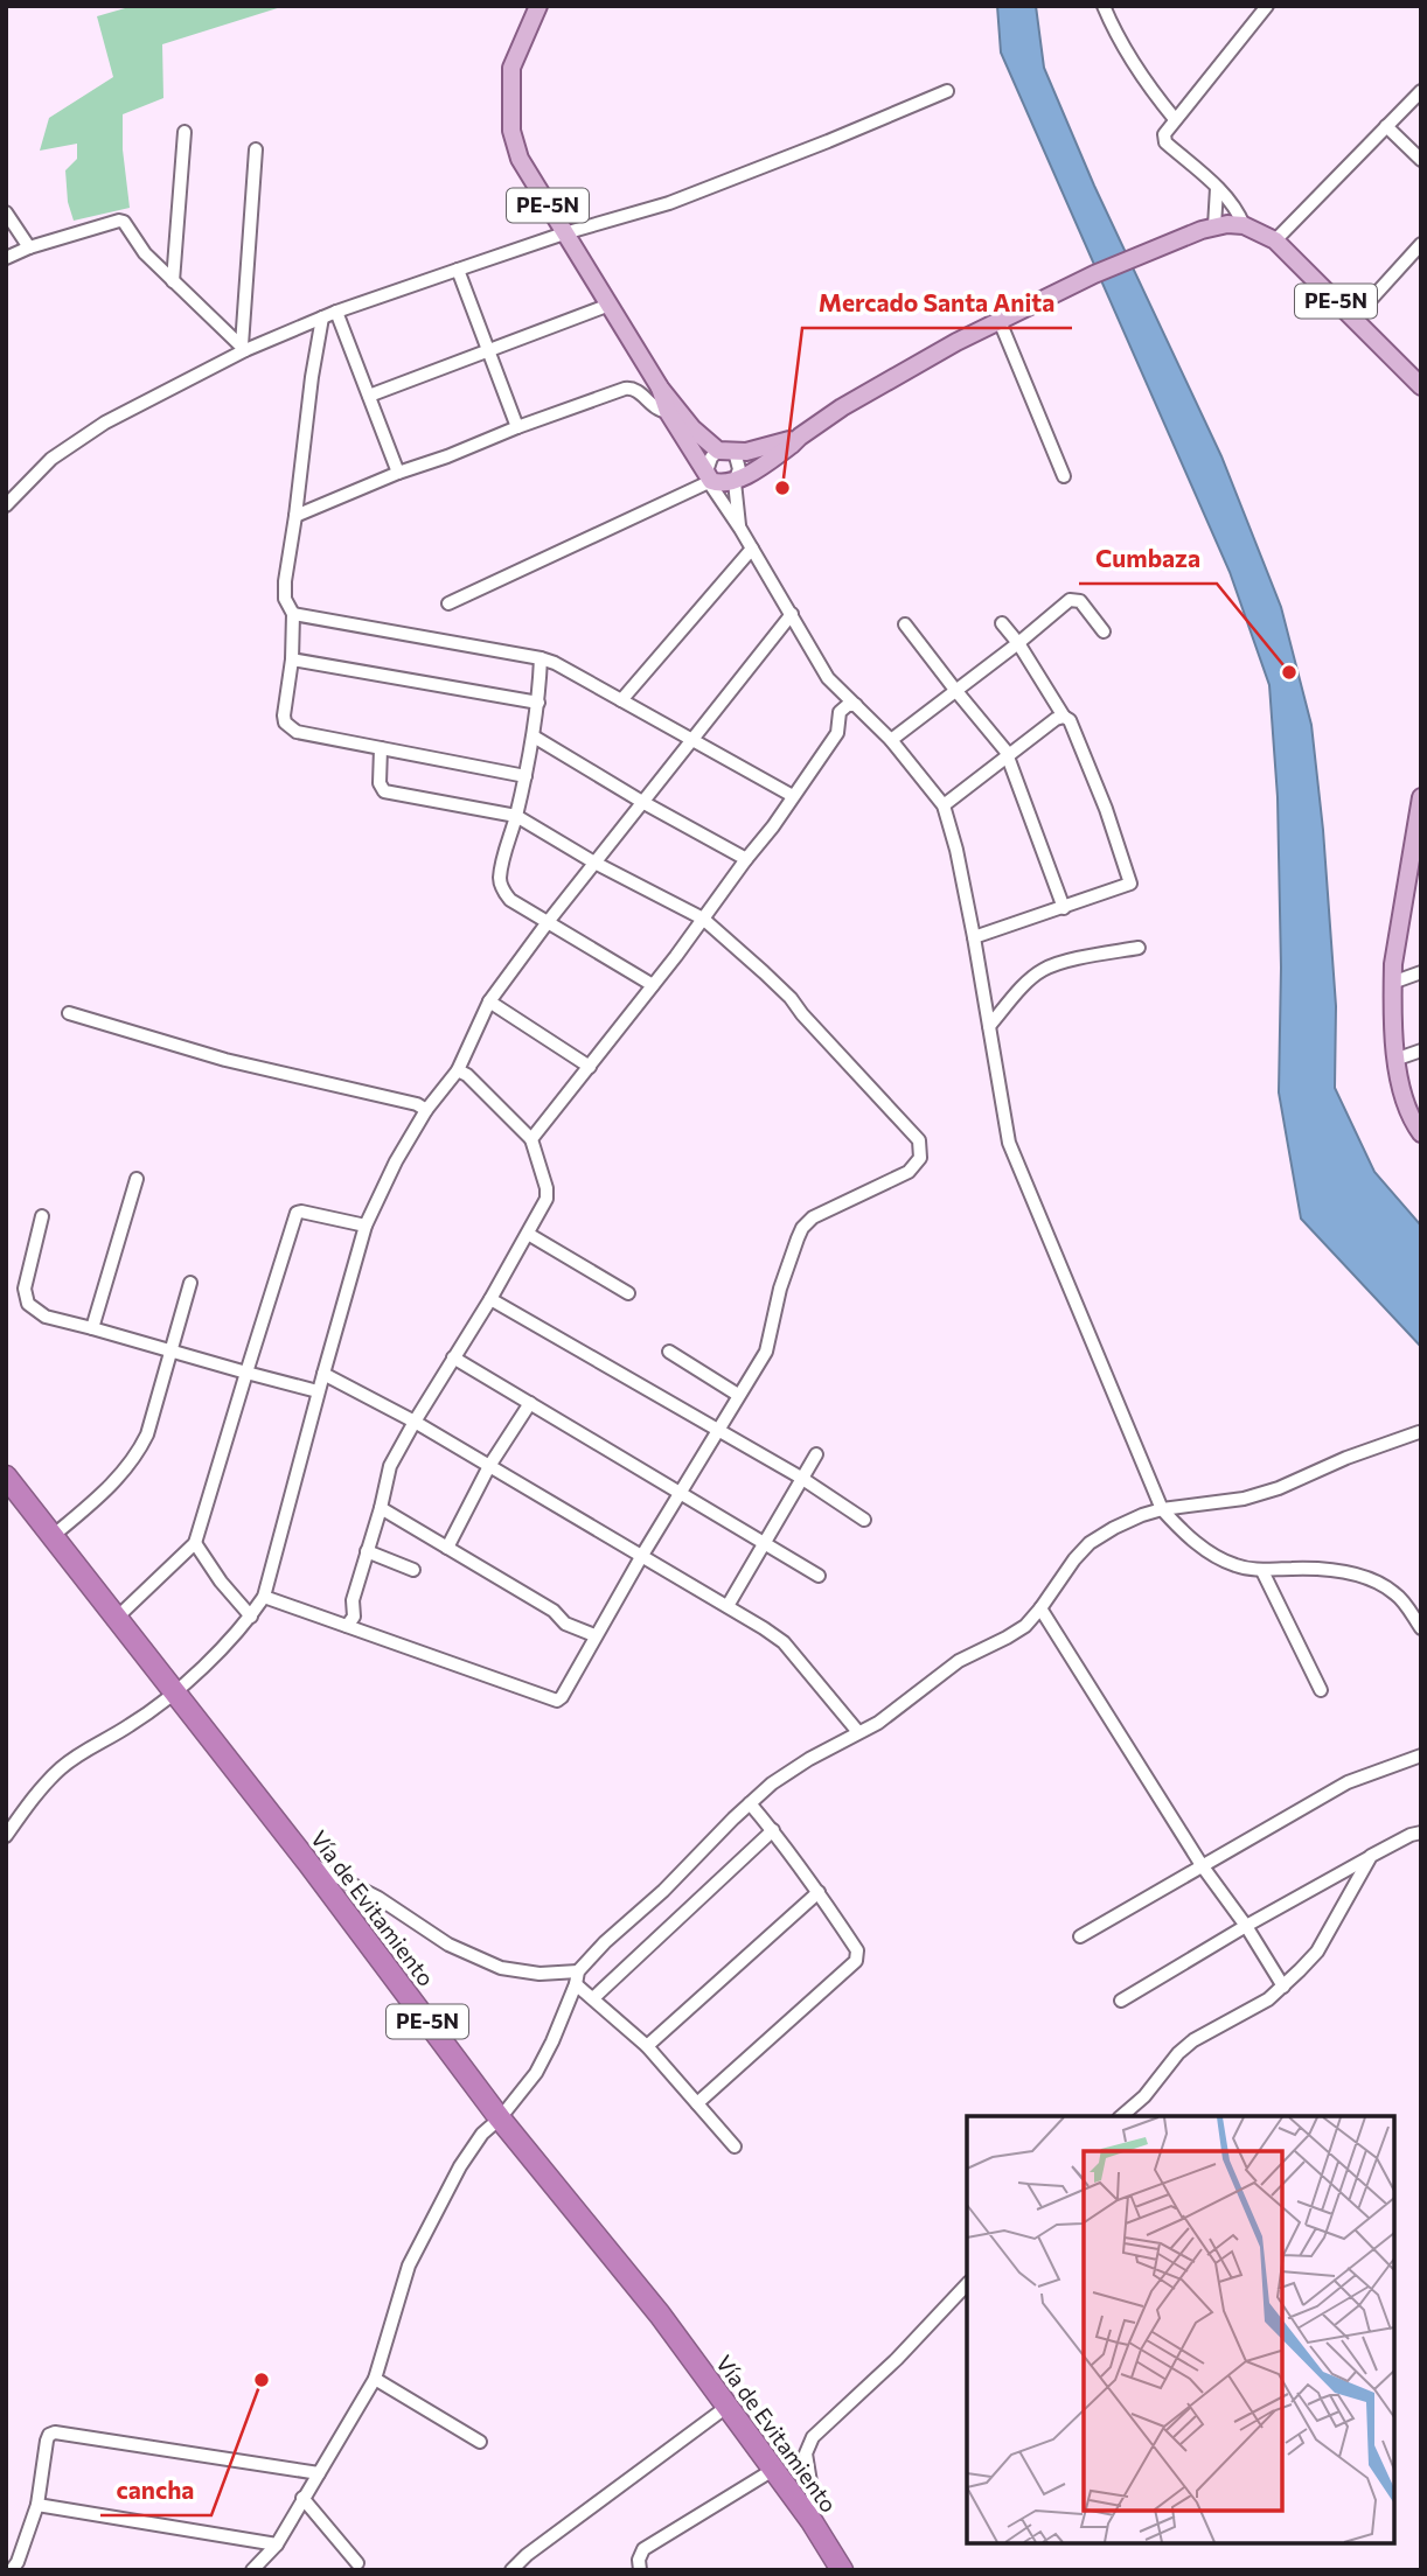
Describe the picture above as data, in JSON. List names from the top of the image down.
{
  "streets": {
    "highway": ["PE-5N", "Vía de Evitamiento"]
  },
  "places": ["Mercado Santa Anita", "Cumbaza", "cancha"]
}
